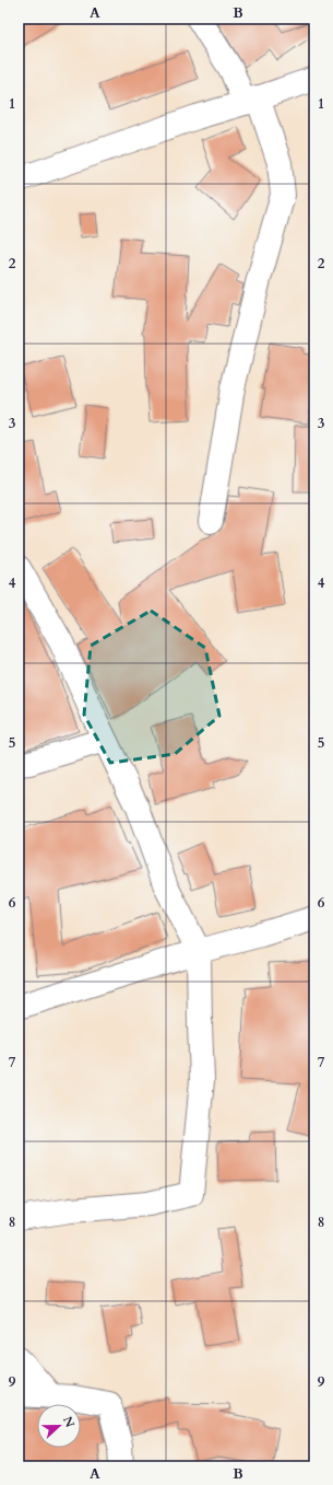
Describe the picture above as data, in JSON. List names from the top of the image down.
{
  "north": "right",
  "grid": {
    "columns": ["A", "B"],
    "rows": [
      "1",
      "2",
      "3",
      "4",
      "5",
      "6",
      "7",
      "8",
      "9"
    ]
  }
}
